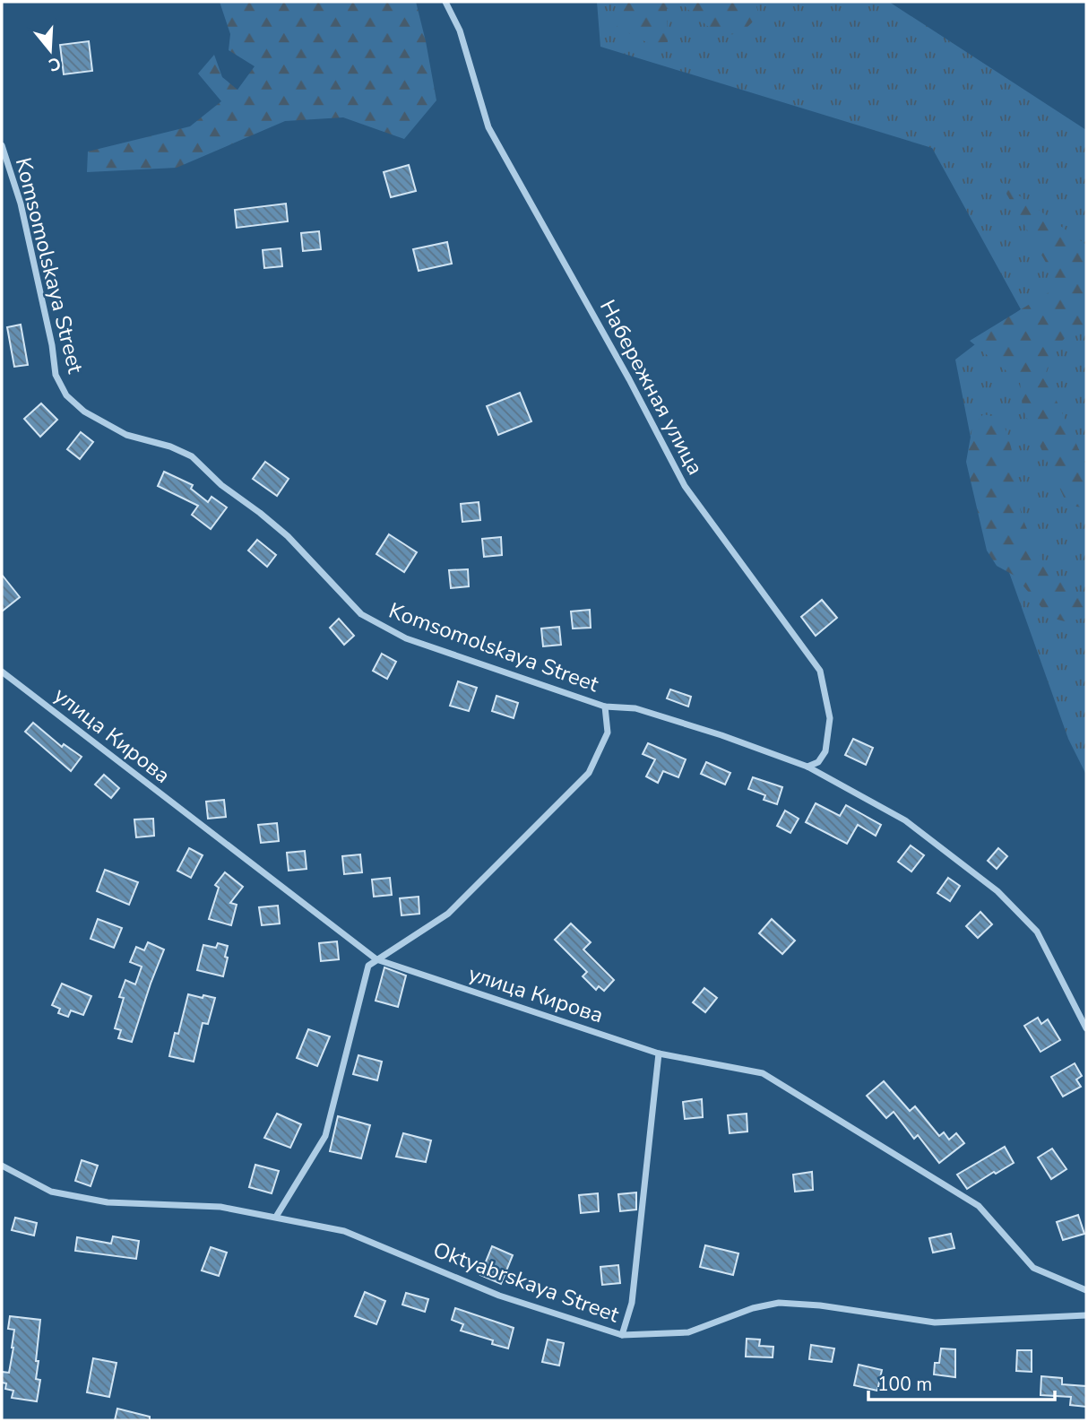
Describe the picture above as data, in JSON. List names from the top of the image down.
{
  "streets": {
    "street": [
      "Komsomolskaya Street",
      "Набережная улица",
      "улица Кирова",
      "Oktyabrskaya Street"
    ]
  },
  "crossings": [
    ["Komsomolskaya Street", "Набережная улица"]
  ],
  "scale_bar": "100 m",
  "north": "bottom"
}
